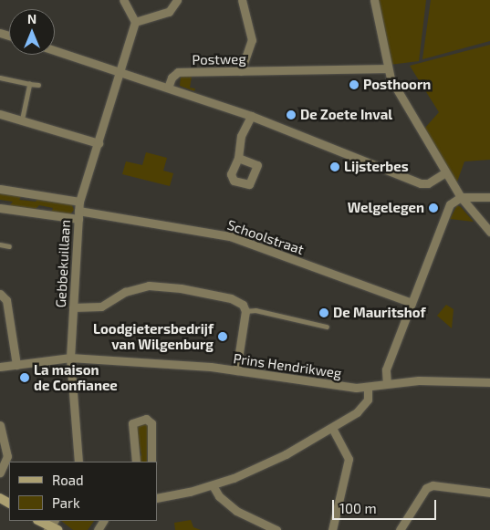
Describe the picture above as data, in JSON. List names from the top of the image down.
{
  "streets": {
    "street": [
      "Postweg",
      "Schoolstraat",
      "Gebbekuillaan",
      "Prins Hendrikweg"
    ]
  },
  "crossings": [
    ["Schoolstraat", "Gebbekuillaan"],
    ["Gebbekuillaan", "Prins Hendrikweg"]
  ],
  "places": [
    "Posthoorn",
    "De Zoete Inval",
    "Lijsterbes",
    "Welgelegen",
    "De Mauritshof",
    "Loodgietersbedrijf van Wilgenburg",
    "La maison de Confianee"
  ],
  "legend": ["Road", "Park"],
  "scale_bar": "100 m",
  "north": "top"
}
